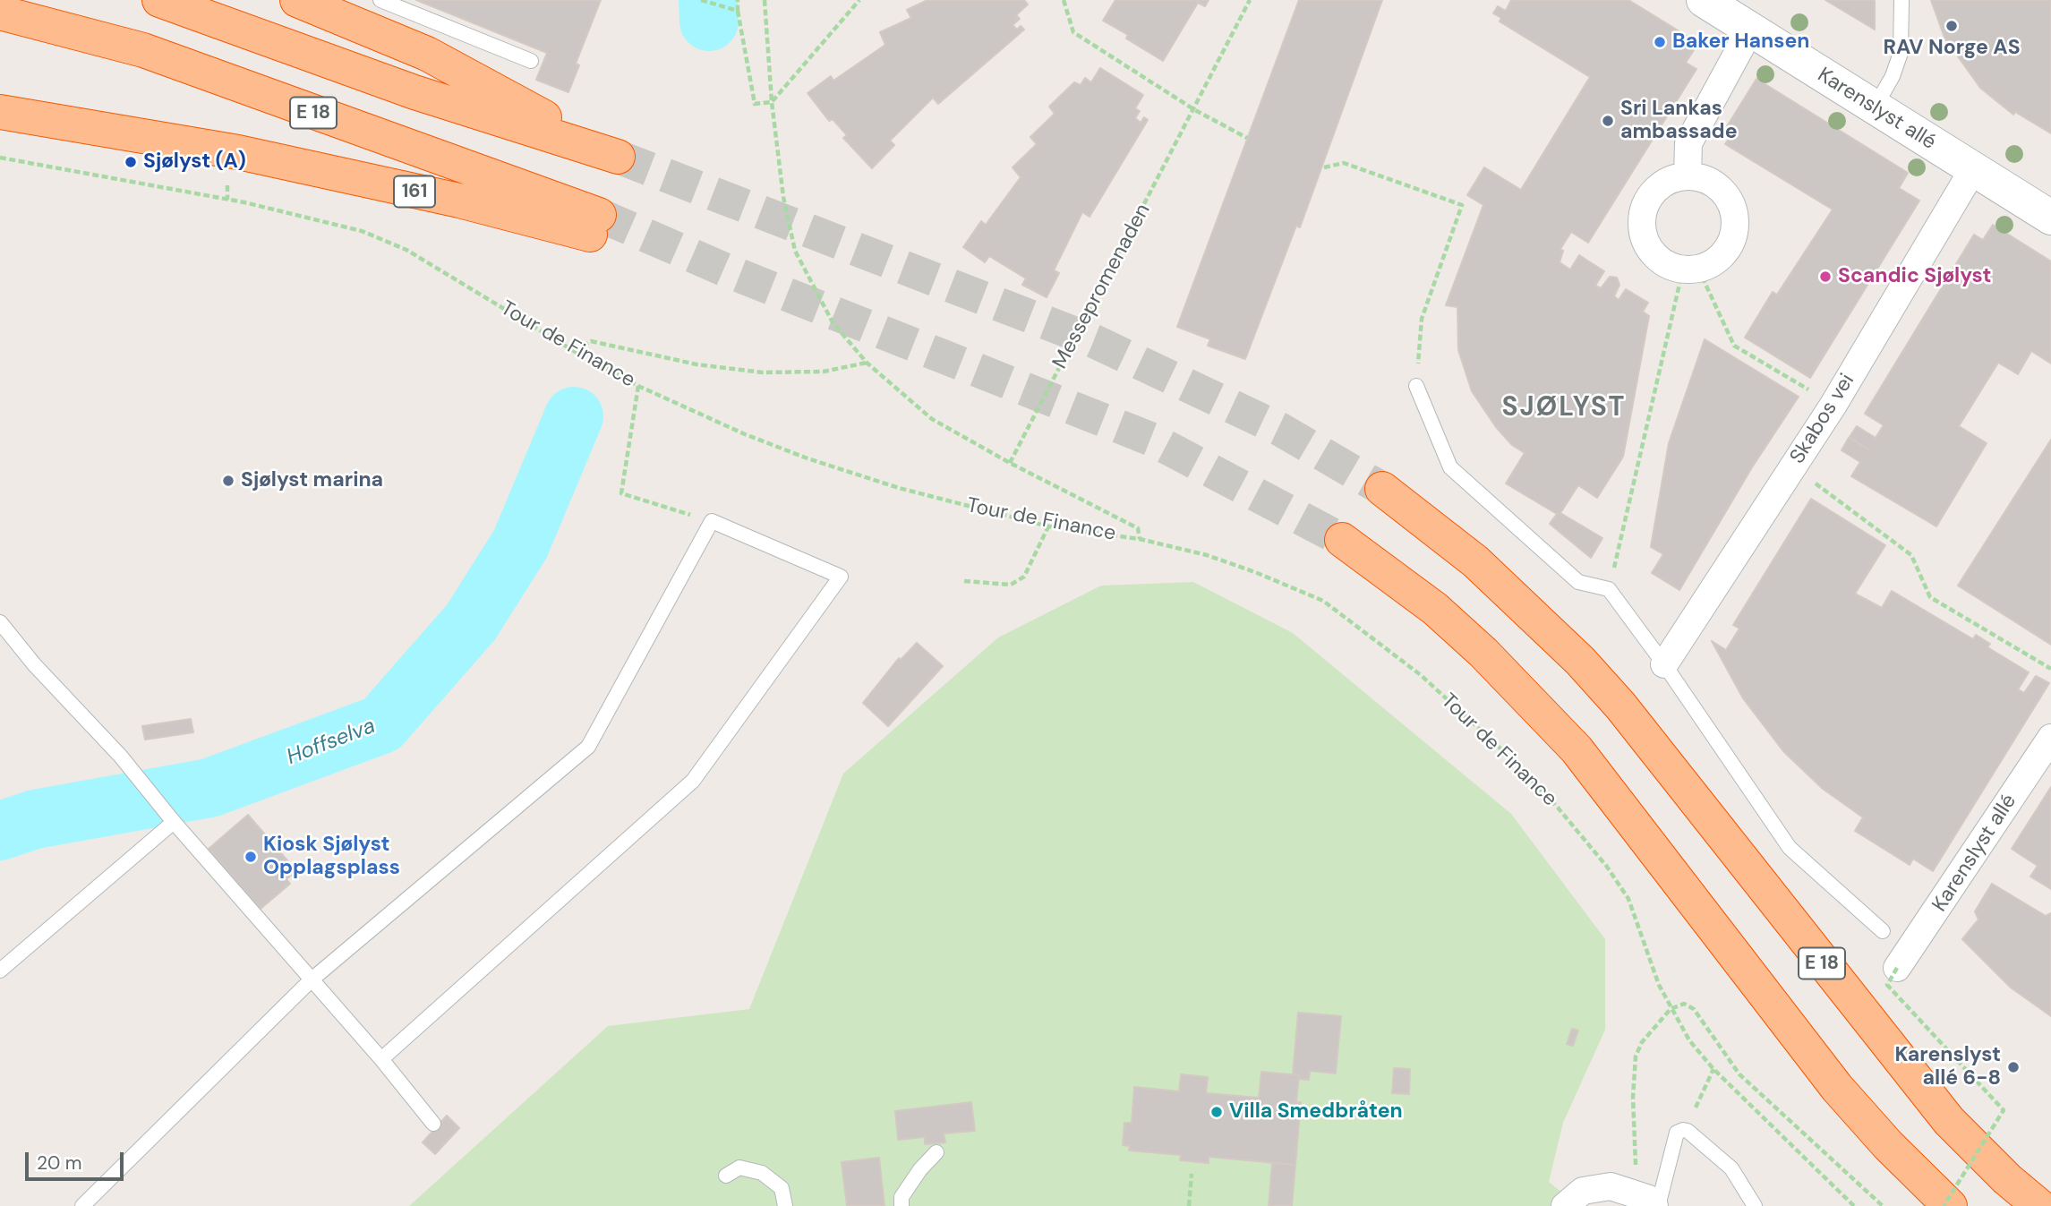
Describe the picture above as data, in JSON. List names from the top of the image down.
{
  "streets": {
    "highway": ["E 18", "161"],
    "street": ["Karenslyst allé", "Skabos vei"],
    "path": ["Messepromenaden", "Tour de Finance"]
  },
  "crossings": [
    ["Karenslyst allé", "Skabos vei"],
    ["E 18", "161"]
  ],
  "districts": ["SJØLYST"],
  "water": ["Hoffselva"],
  "places": [
    "RAV Norge AS",
    "Baker Hansen",
    "Sri Lankas ambassade",
    "Sjølyst (A)",
    "Scandic Sjølyst",
    "Sjølyst marina",
    "Kiosk Sjølyst Opplagsplass",
    "Karenslyst allé 6-8",
    "Villa Smedbråten"
  ],
  "scale_bar": "20 m"
}
